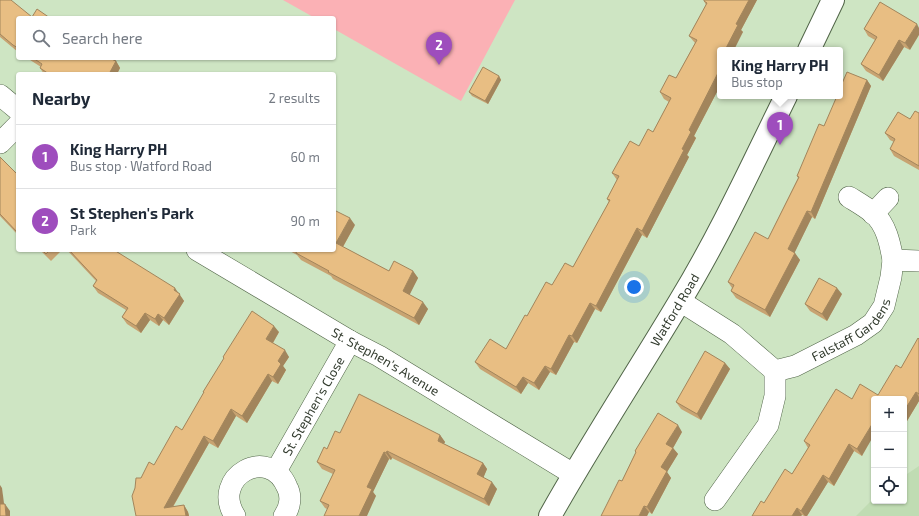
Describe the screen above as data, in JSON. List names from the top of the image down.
{
  "streets": {
    "main road": ["Watford Road"],
    "street": ["Falstaff Gardens", "St. Stephen's Avenue", "St. Stephen's Close"]
  },
  "crossings": [
    ["Watford Road", "St. Stephen's Avenue"],
    ["St. Stephen's Avenue", "St. Stephen's Close"]
  ],
  "page": {
    "search": "Search here",
    "pins": ["2", "1"],
    "popup": ["King Harry PH", "Bus stop"],
    "heading": ["Nearby", "2 results"],
    "list": [
      {
        "mark": "1",
        "name": "King Harry PH",
        "note": "Bus stop · Watford Road",
        "value": "60 m"
      },
      {
        "mark": "2",
        "name": "St Stephen's Park",
        "note": "Park",
        "value": "90 m"
      }
    ],
    "map_buttons": ["+", "−"]
  }
}
